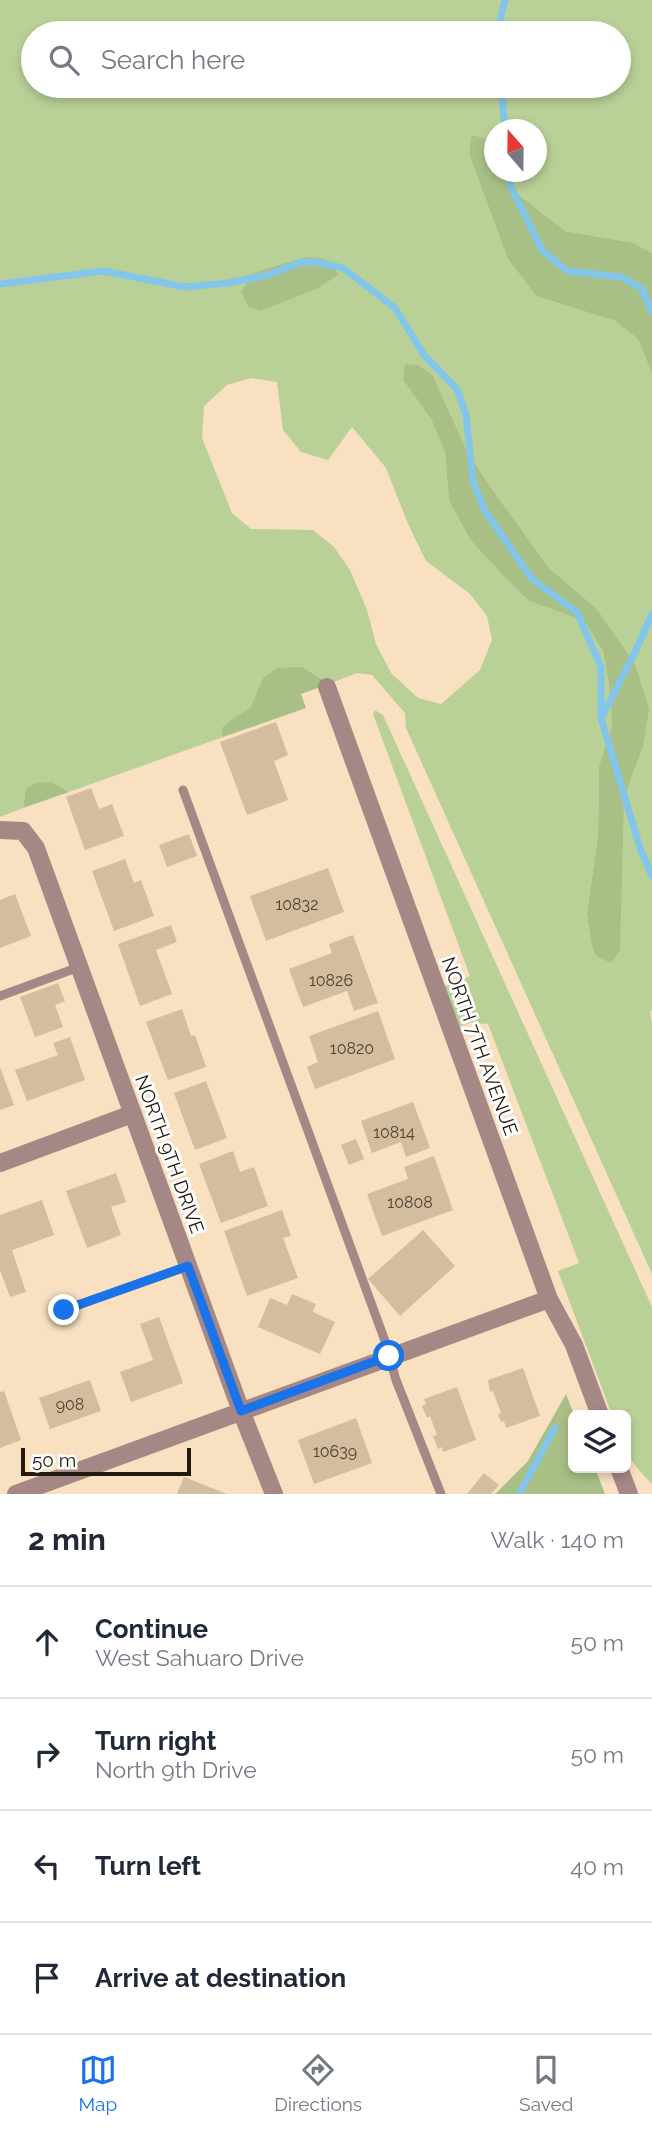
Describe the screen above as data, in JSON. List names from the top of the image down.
{
  "streets": {
    "street": ["NORTH 7TH AVENUE", "NORTH 9TH DRIVE"]
  },
  "house_numbers": [
    "10832",
    "10826",
    "10820",
    "10814",
    "10808",
    "908",
    "10639"
  ],
  "scale_bar": "50 m",
  "north": "top",
  "page": {
    "search": "Search here",
    "scale": "50 m",
    "heading": ["2 min", "Walk · 140 m"],
    "list": [
      ["Continue", "West Sahuaro Drive", "50 m"],
      ["Turn right", "North 9th Drive", "50 m"],
      ["Turn left", "40 m"],
      "Arrive at destination"
    ],
    "nav": ["Map", "Directions", "Saved"]
  }
}
